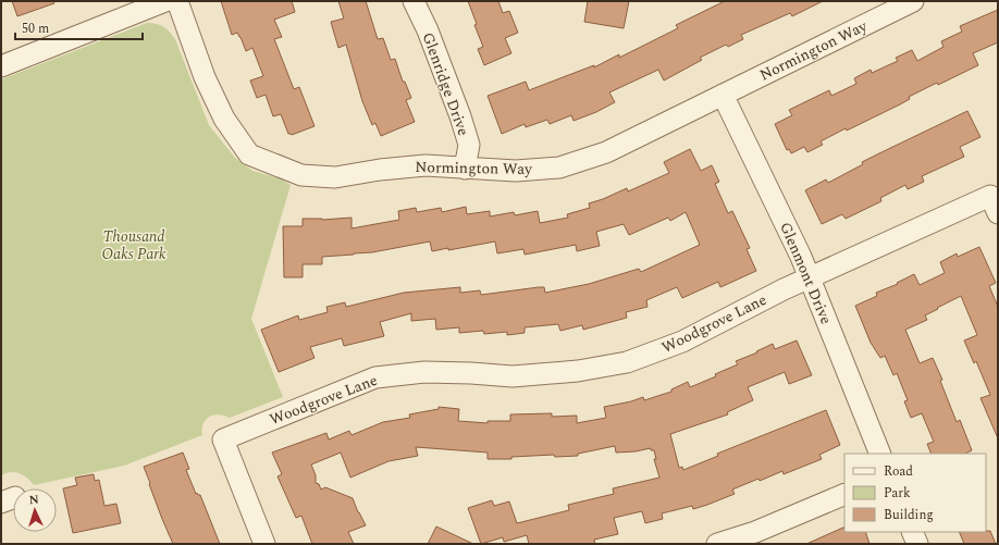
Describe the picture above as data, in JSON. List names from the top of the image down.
{
  "streets": {
    "street": [
      "Normington Way",
      "Glenridge Drive",
      "Glenmont Drive",
      "Woodgrove Lane"
    ]
  },
  "crossings": [
    ["Normington Way", "Glenridge Drive"],
    ["Normington Way", "Glenmont Drive"],
    ["Glenmont Drive", "Woodgrove Lane"]
  ],
  "parks": ["Thousand Oaks Park"],
  "legend": ["Road", "Park", "Building"],
  "scale_bar": "50 m",
  "north": "top"
}
